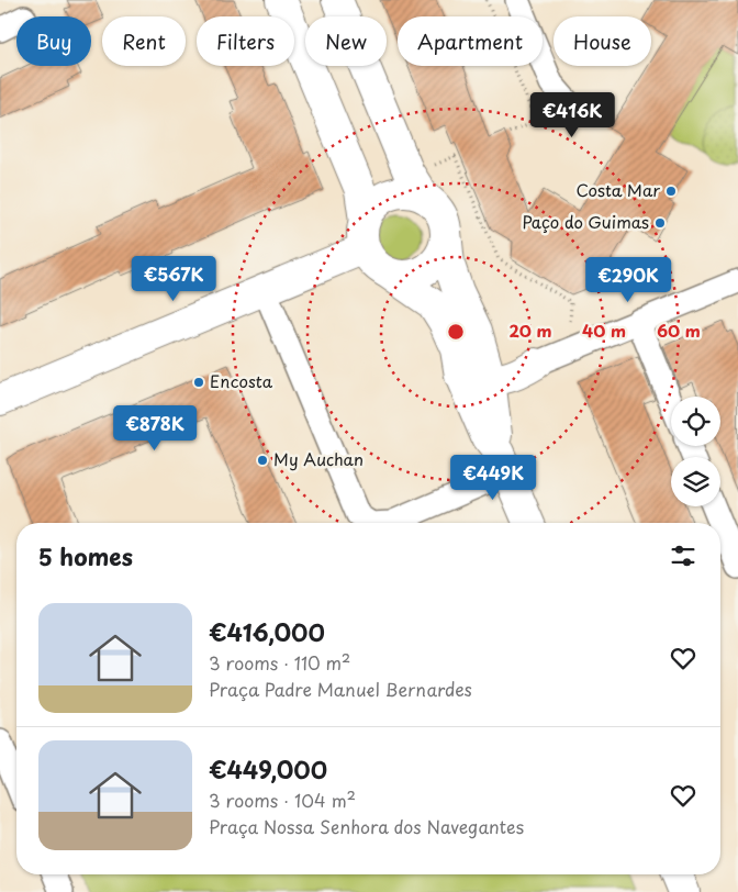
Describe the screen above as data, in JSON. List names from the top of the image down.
{
  "places": [
    "Costa Mar",
    "Paço do Guimas",
    "Encosta",
    "My Auchan"
  ],
  "page": {
    "chip": [
      "Buy",
      "Rent",
      "Filters",
      "New",
      "Apartment",
      "House"
    ],
    "price": [
      "€416K",
      "€567K",
      "€290K",
      "€878K",
      "€449K"
    ],
    "heading": "5 homes",
    "list": [
      {
        "name": "€416,000",
        "note": "3 rooms · 110 m² · Praça Padre Manuel Bernardes"
      },
      {
        "name": "€449,000",
        "note": "3 rooms · 104 m² · Praça Nossa Senhora dos Navegantes"
      }
    ]
  },
  "rings": ["20 m", "40 m", "60 m"]
}
